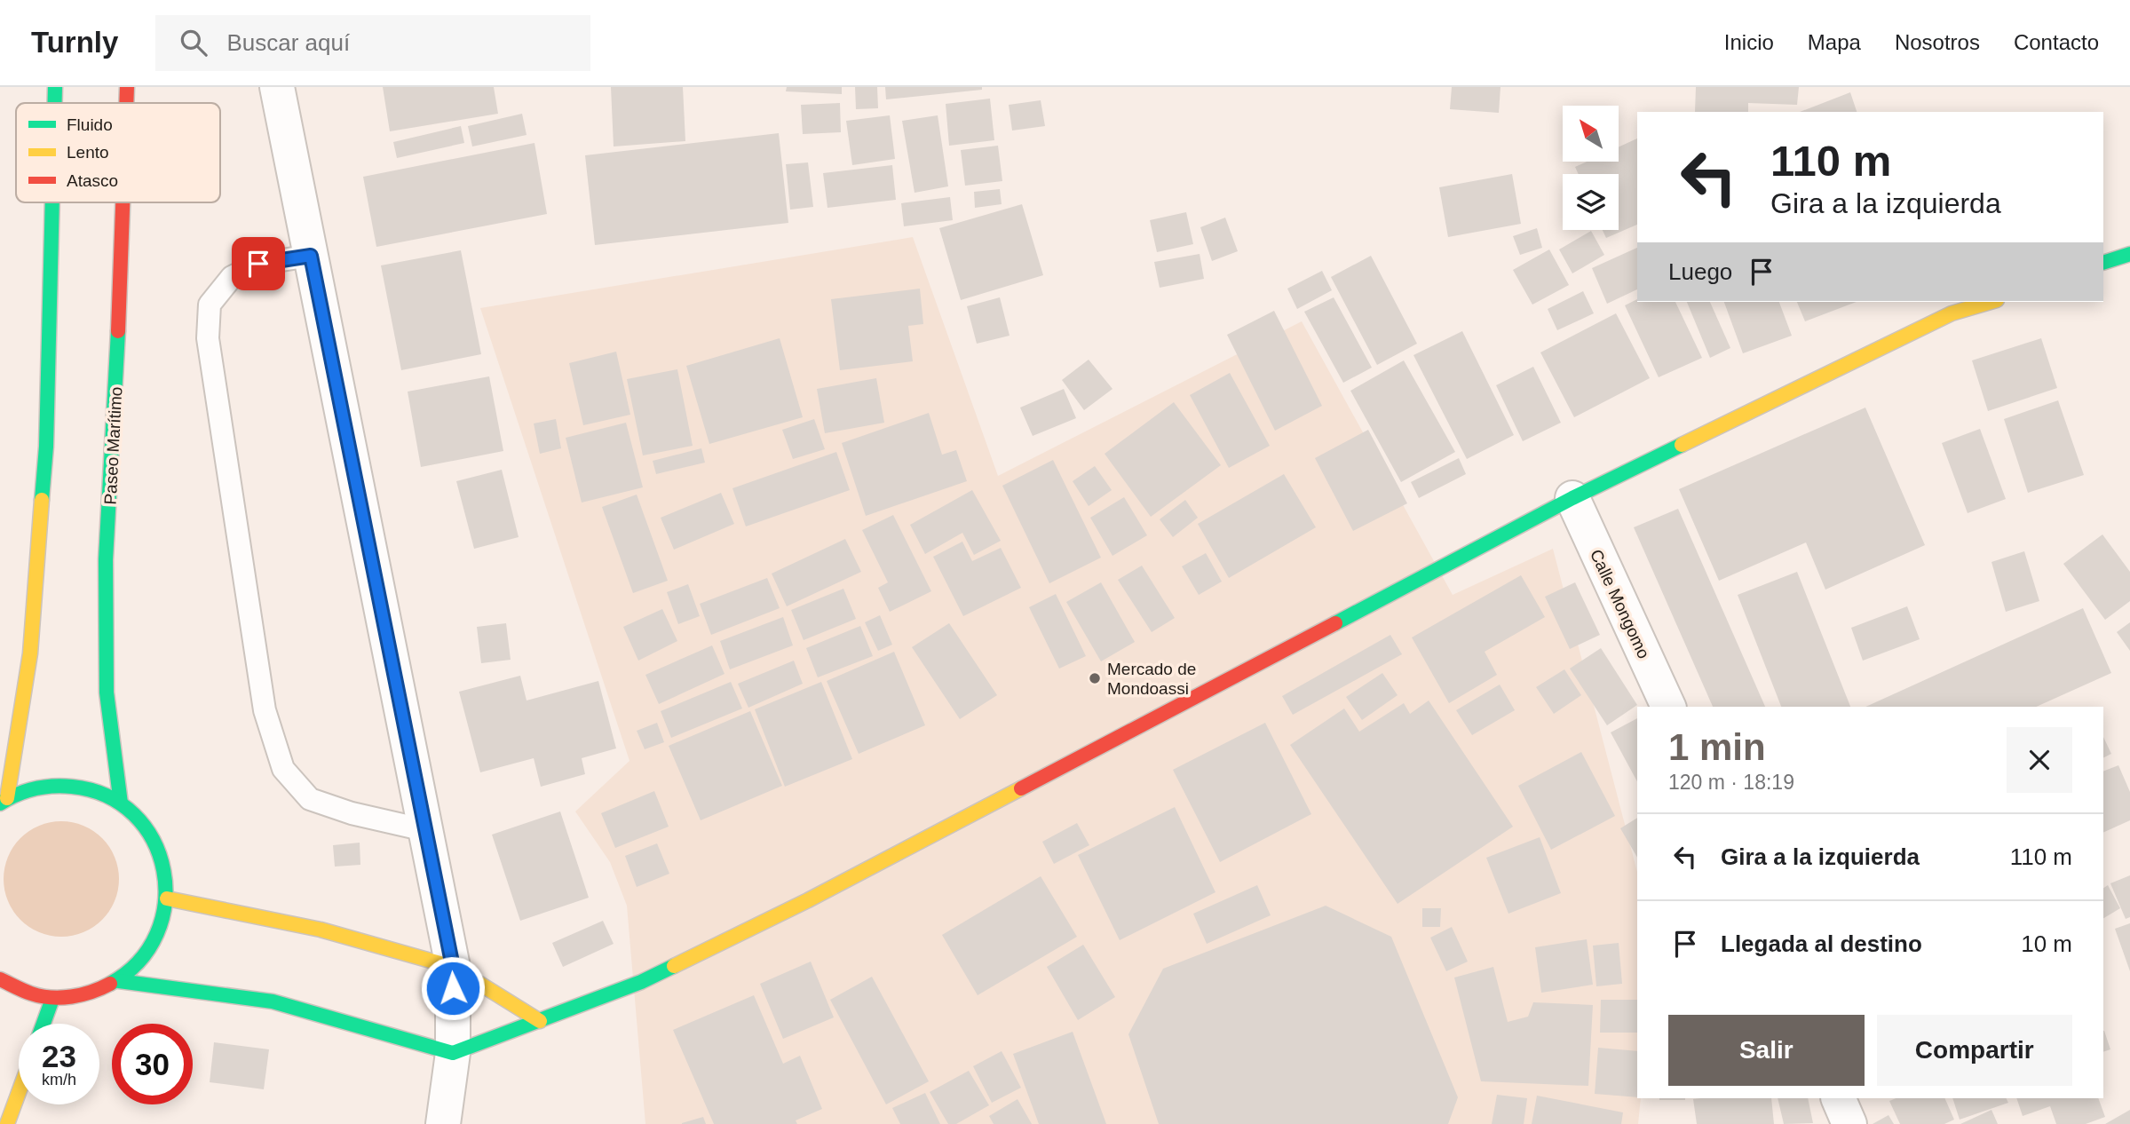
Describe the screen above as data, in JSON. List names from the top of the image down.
{
  "streets": {
    "street": ["Paseo Marítimo", "Calle Mongomo"]
  },
  "places": ["Mercado de Mondoassi"],
  "legend": ["Fluido", "Lento", "Atasco"],
  "north": "top left",
  "page": {
    "header": "Turnly",
    "search": "Buscar aquí",
    "nav": [
      "Inicio",
      "Mapa",
      "Nosotros",
      "Contacto"
    ],
    "turn": ["110 m", "Gira a la izquierda"],
    "then": "Luego",
    "heading": ["1 min", "120 m · 18:19"],
    "list": [
      {
        "name": "Gira a la izquierda",
        "value": "110 m"
      },
      {
        "name": "Llegada al destino",
        "value": "10 m"
      }
    ],
    "buttons": ["Salir", "Compartir"],
    "speed": "23 km/h",
    "limit": "30"
  }
}
